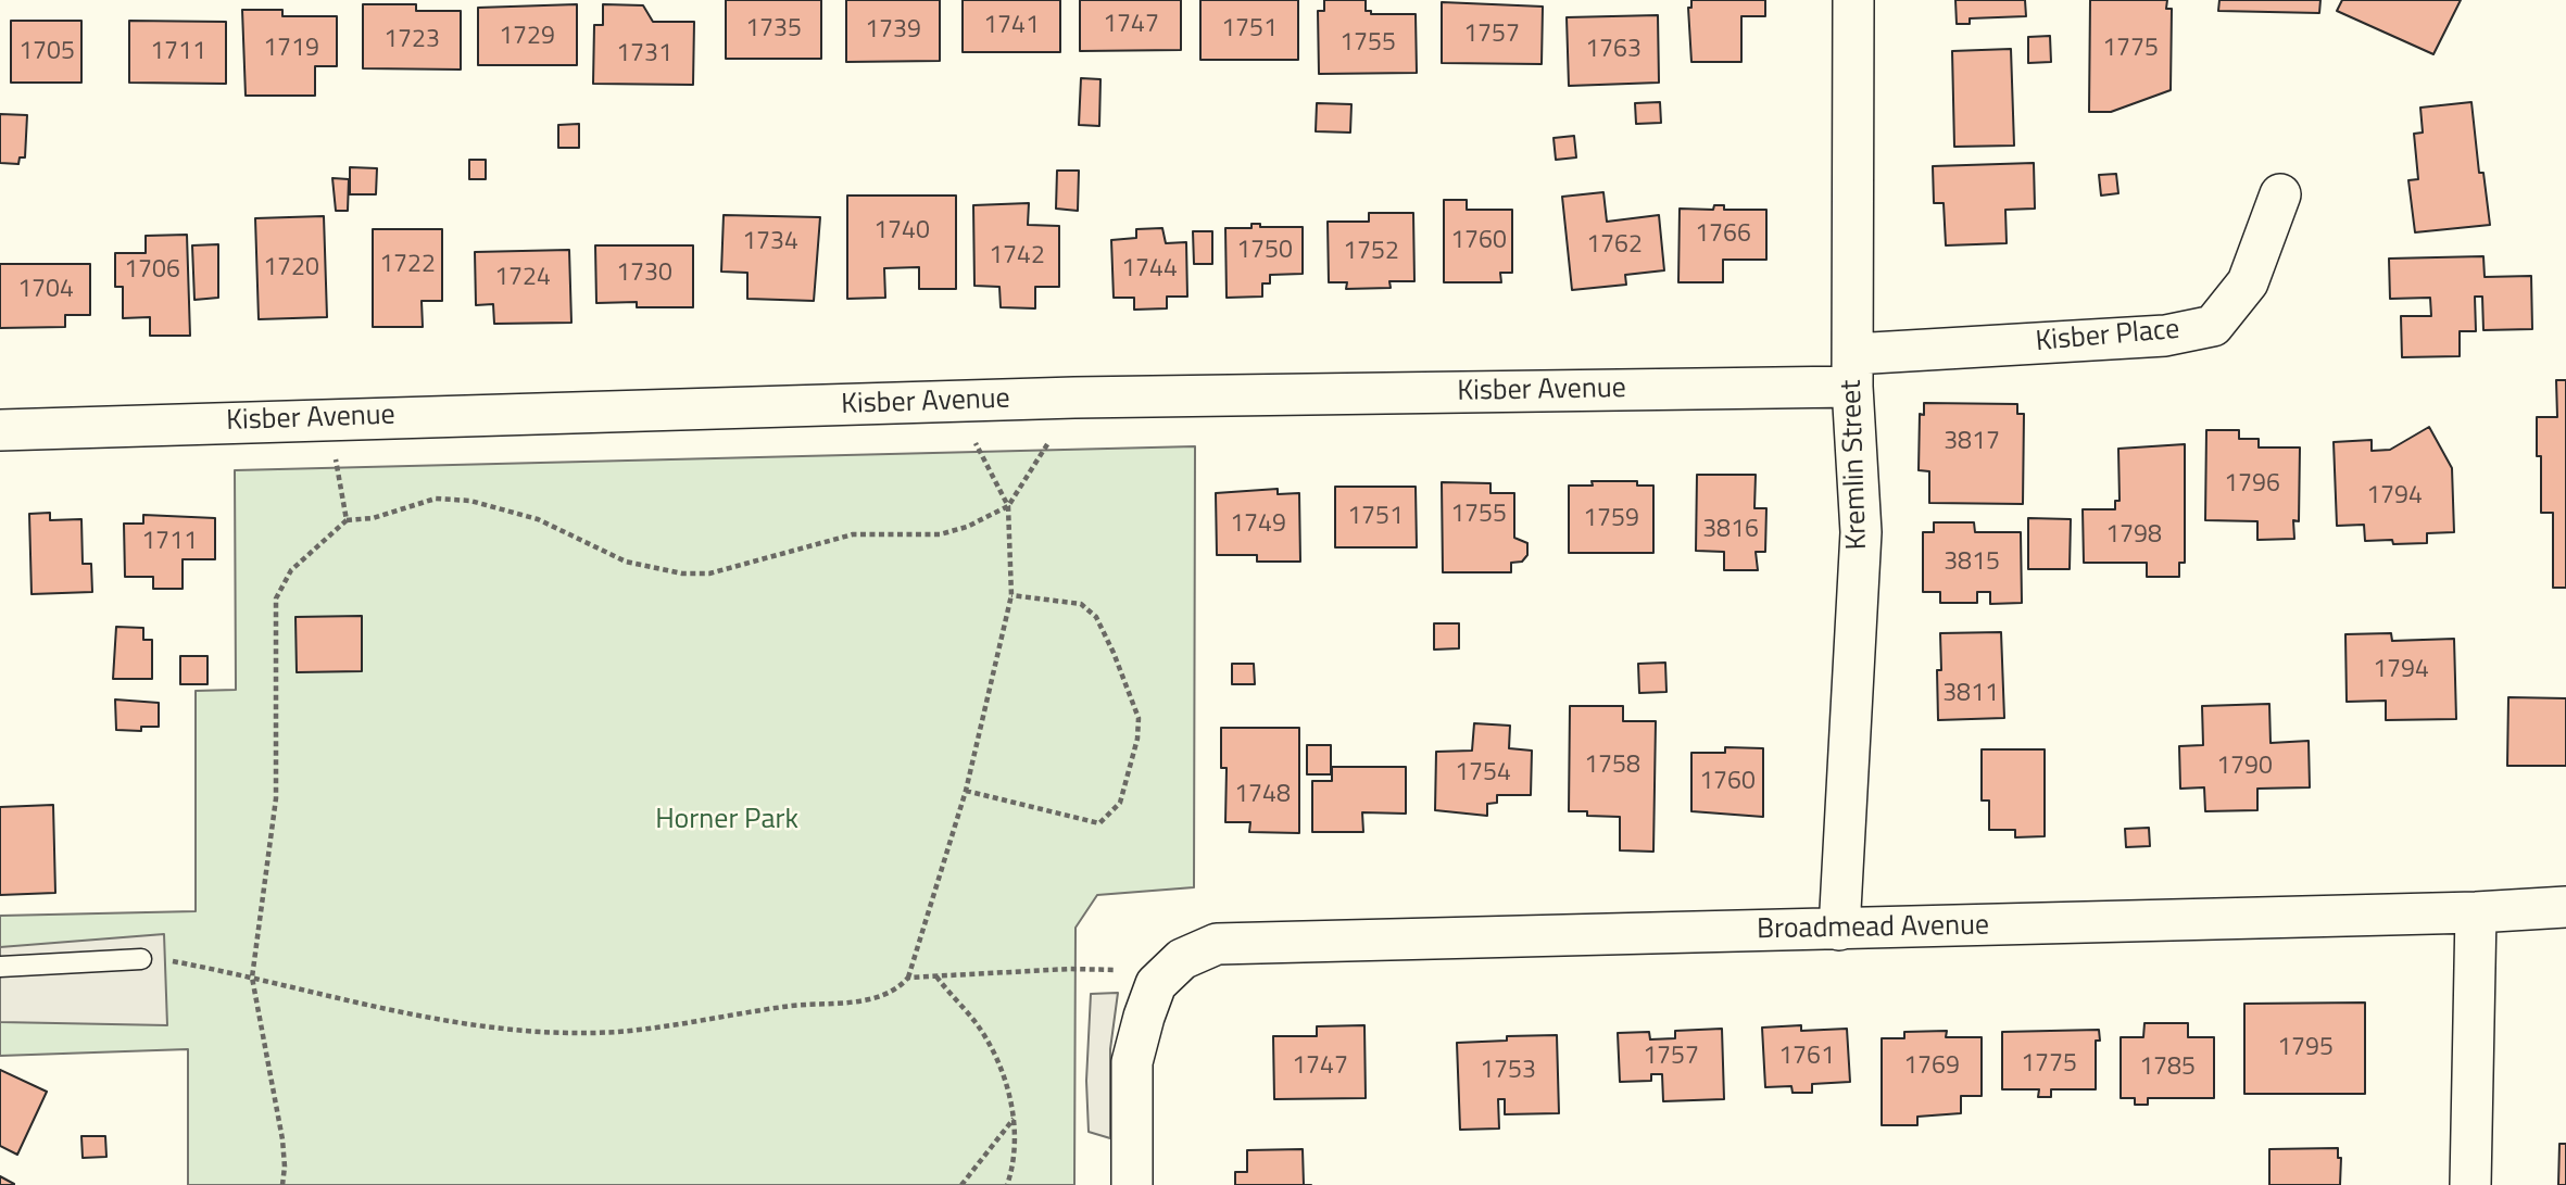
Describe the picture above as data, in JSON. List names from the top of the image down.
{
  "streets": {
    "street": [
      "Kisber Place",
      "Kisber Avenue",
      "Kremlin Street",
      "Broadmead Avenue"
    ]
  },
  "crossings": [
    ["Kisber Place", "Kisber Avenue"],
    ["Kisber Place", "Kremlin Street"],
    ["Kisber Avenue", "Kremlin Street"],
    ["Kremlin Street", "Broadmead Avenue"]
  ],
  "parks": ["Horner Park"],
  "house_numbers": [
    "1747",
    "1741",
    "1735",
    "1751",
    "1739",
    "1757",
    "1729",
    "1723",
    "1755",
    "1719",
    "1775",
    "1763",
    "1705",
    "1711",
    "1731",
    "1740",
    "1766",
    "1760",
    "1734",
    "1762",
    "1750",
    "1752",
    "1742",
    "1722",
    "1720",
    "1744",
    "1706",
    "1730",
    "1724",
    "1704",
    "3817",
    "1796",
    "1794",
    "1755",
    "1751",
    "1759",
    "1749",
    "3816",
    "1798",
    "1711",
    "3815",
    "1794",
    "3811",
    "1758",
    "1790",
    "1754",
    "1760",
    "1748",
    "1795",
    "1757",
    "1761",
    "1775",
    "1747",
    "1769",
    "1785",
    "1753"
  ]
}
